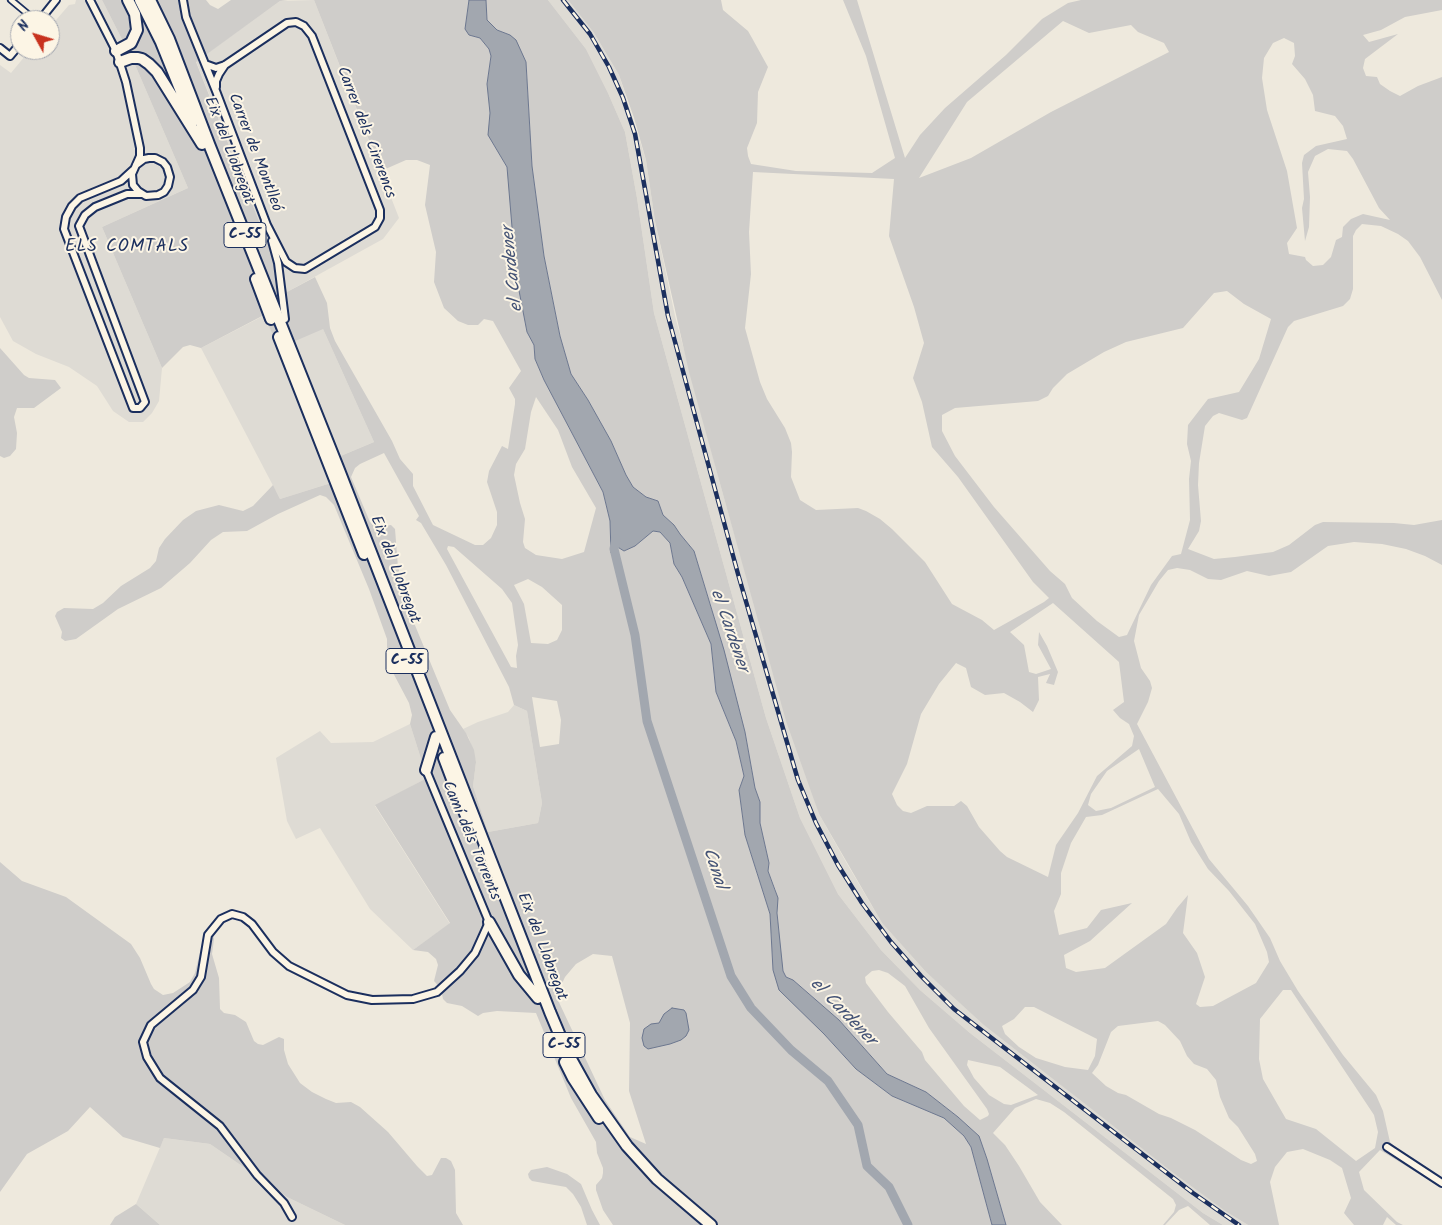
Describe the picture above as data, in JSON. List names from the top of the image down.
{
  "streets": {
    "highway": ["Eix del Llobregat", "C-55"],
    "street": ["Carrer dels Cirerencs", "Carrer de Montlleó", "Camí dels Torrents"]
  },
  "crossings": [
    ["Carrer dels Cirerencs", "Carrer de Montlleó"]
  ],
  "districts": ["ELS COMTALS"],
  "water": ["el Cardener", "Canal"],
  "north": "top left"
}
